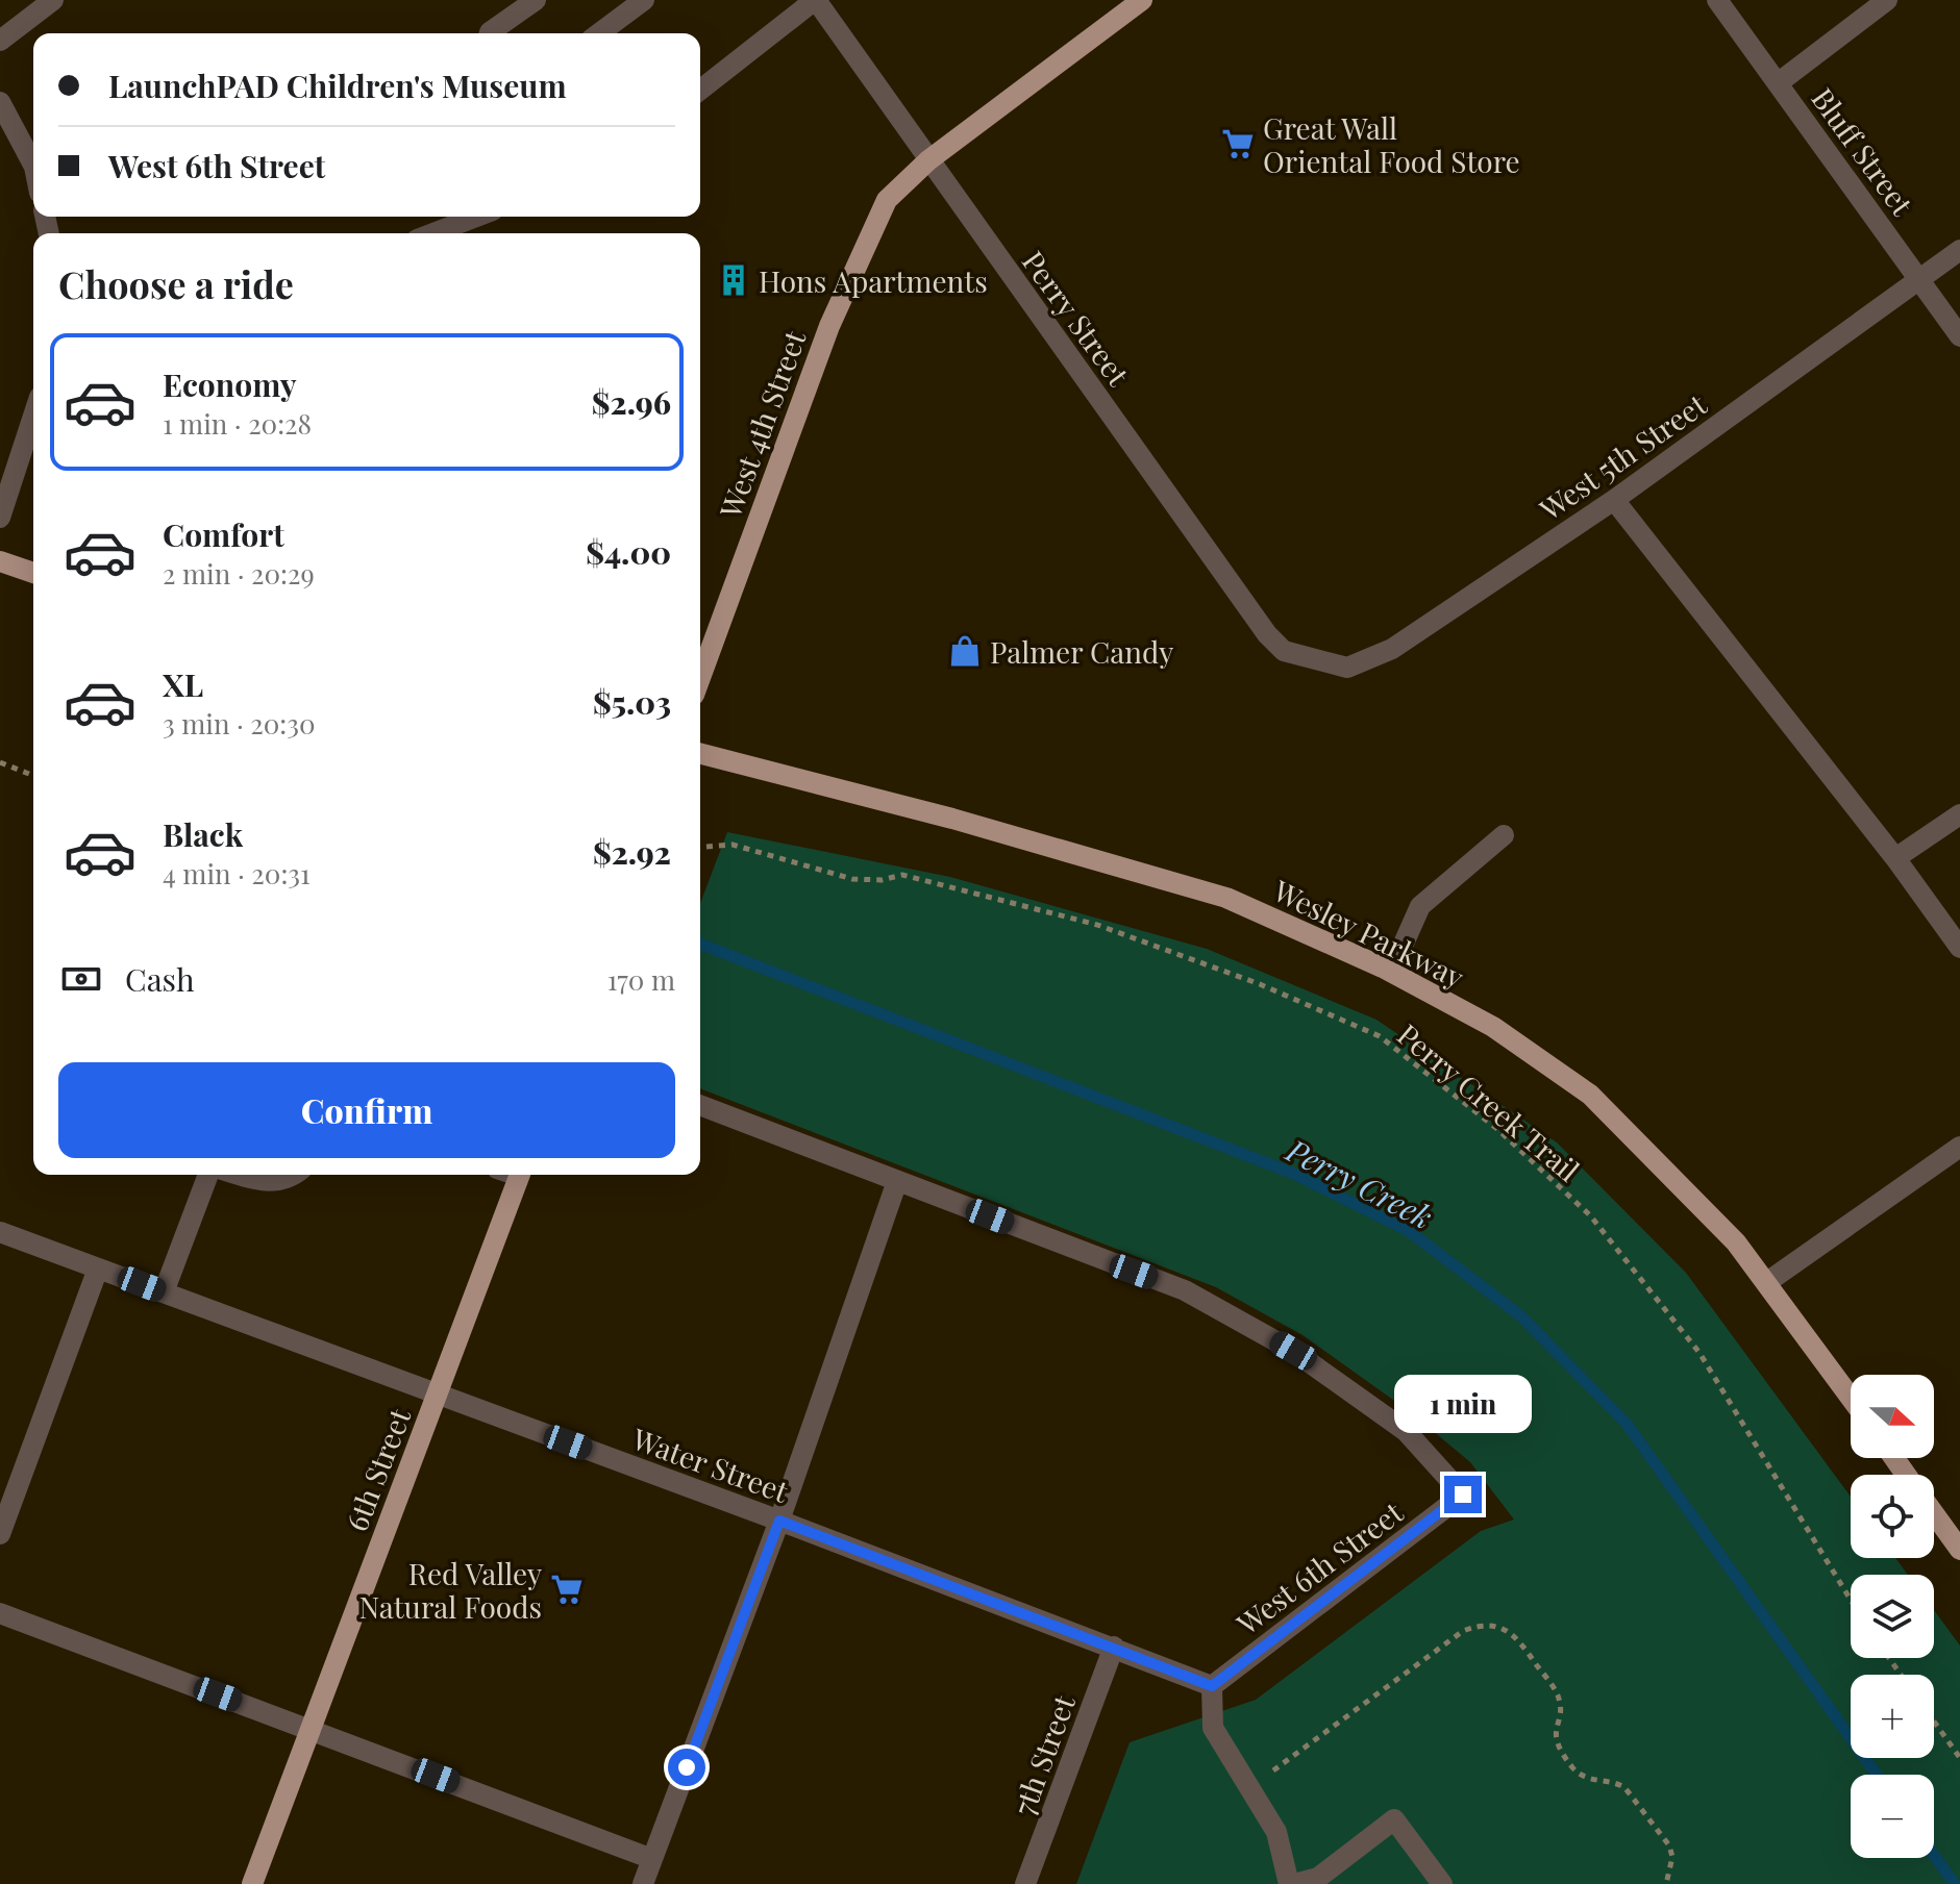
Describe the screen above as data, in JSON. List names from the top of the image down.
{
  "streets": {
    "main road": ["West 4th Street", "Wesley Parkway", "6th Street"],
    "street": [
      "Bluff Street",
      "Perry Street",
      "West 5th Street",
      "Water Street",
      "West 6th Street",
      "7th Street"
    ],
    "path": ["Perry Creek Trail"]
  },
  "crossings": [
    ["Bluff Street", "West 5th Street"],
    ["Perry Street", "West 4th Street"],
    ["Perry Street", "West 5th Street"],
    ["Water Street", "6th Street"],
    ["Water Street", "West 6th Street"],
    ["Water Street", "7th Street"]
  ],
  "water": ["Perry Creek"],
  "places": {
    "supermarket": ["Great Wall Oriental Food Store", "Red Valley Natural Foods"],
    "building": ["Hons Apartments"],
    "shop": ["Palmer Candy"]
  },
  "north": "right",
  "page": {
    "banner": ["LaunchPAD Children's Museum", "West 6th Street"],
    "heading": "Choose a ride",
    "list": [
      {
        "name": "Economy",
        "note": "1 min · 20:28",
        "value": "$2.96"
      },
      {
        "name": "Comfort",
        "note": "2 min · 20:29",
        "value": "$4.00"
      },
      {
        "name": "XL",
        "note": "3 min · 20:30",
        "value": "$5.03"
      },
      {
        "name": "Black",
        "note": "4 min · 20:31",
        "value": "$2.92"
      }
    ],
    "pay": ["Cash", "170 m"],
    "buttons": "Confirm",
    "map_buttons": ["+", "−"],
    "bubble": "1 min"
  }
}
